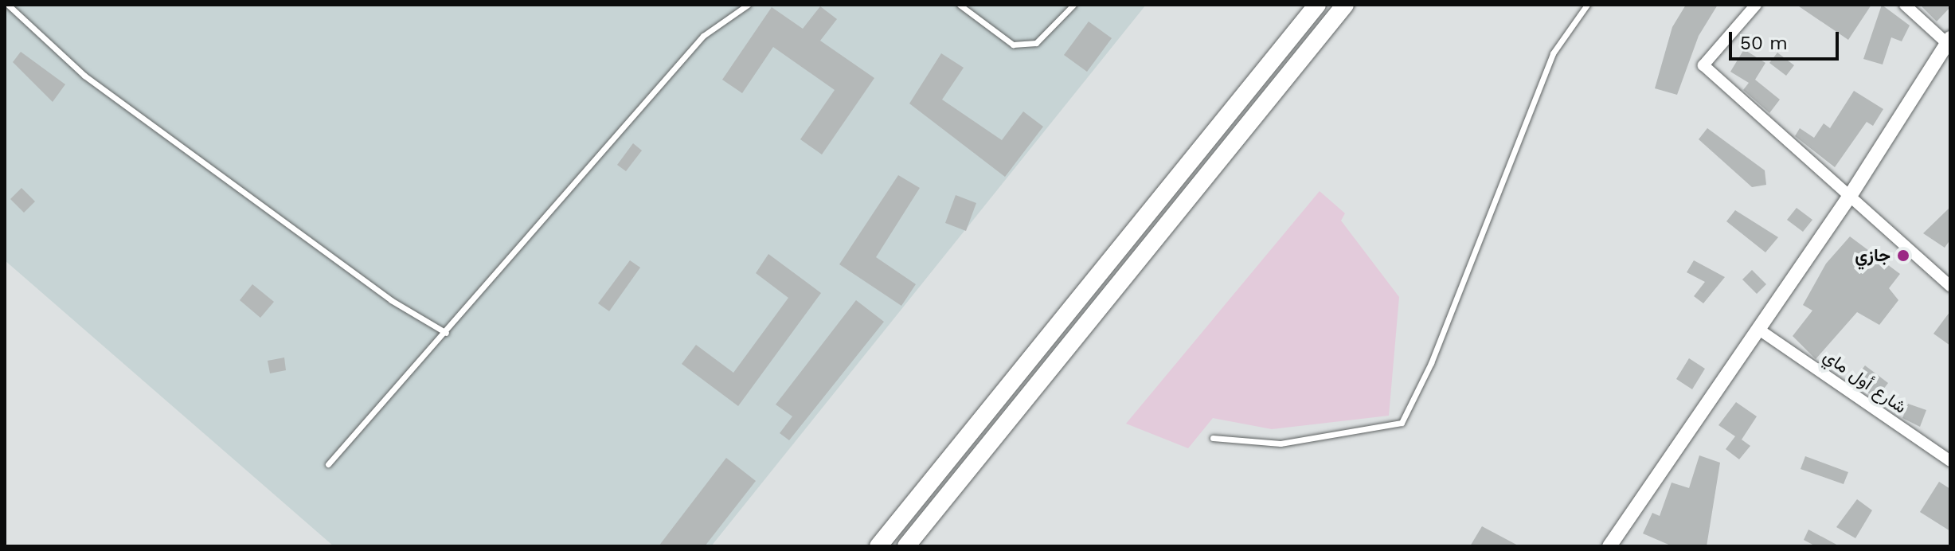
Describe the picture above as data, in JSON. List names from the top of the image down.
{
  "streets": {
    "street": ["شارع أول ماي"]
  },
  "places": ["جازي"],
  "scale_bar": "50 m"
}
